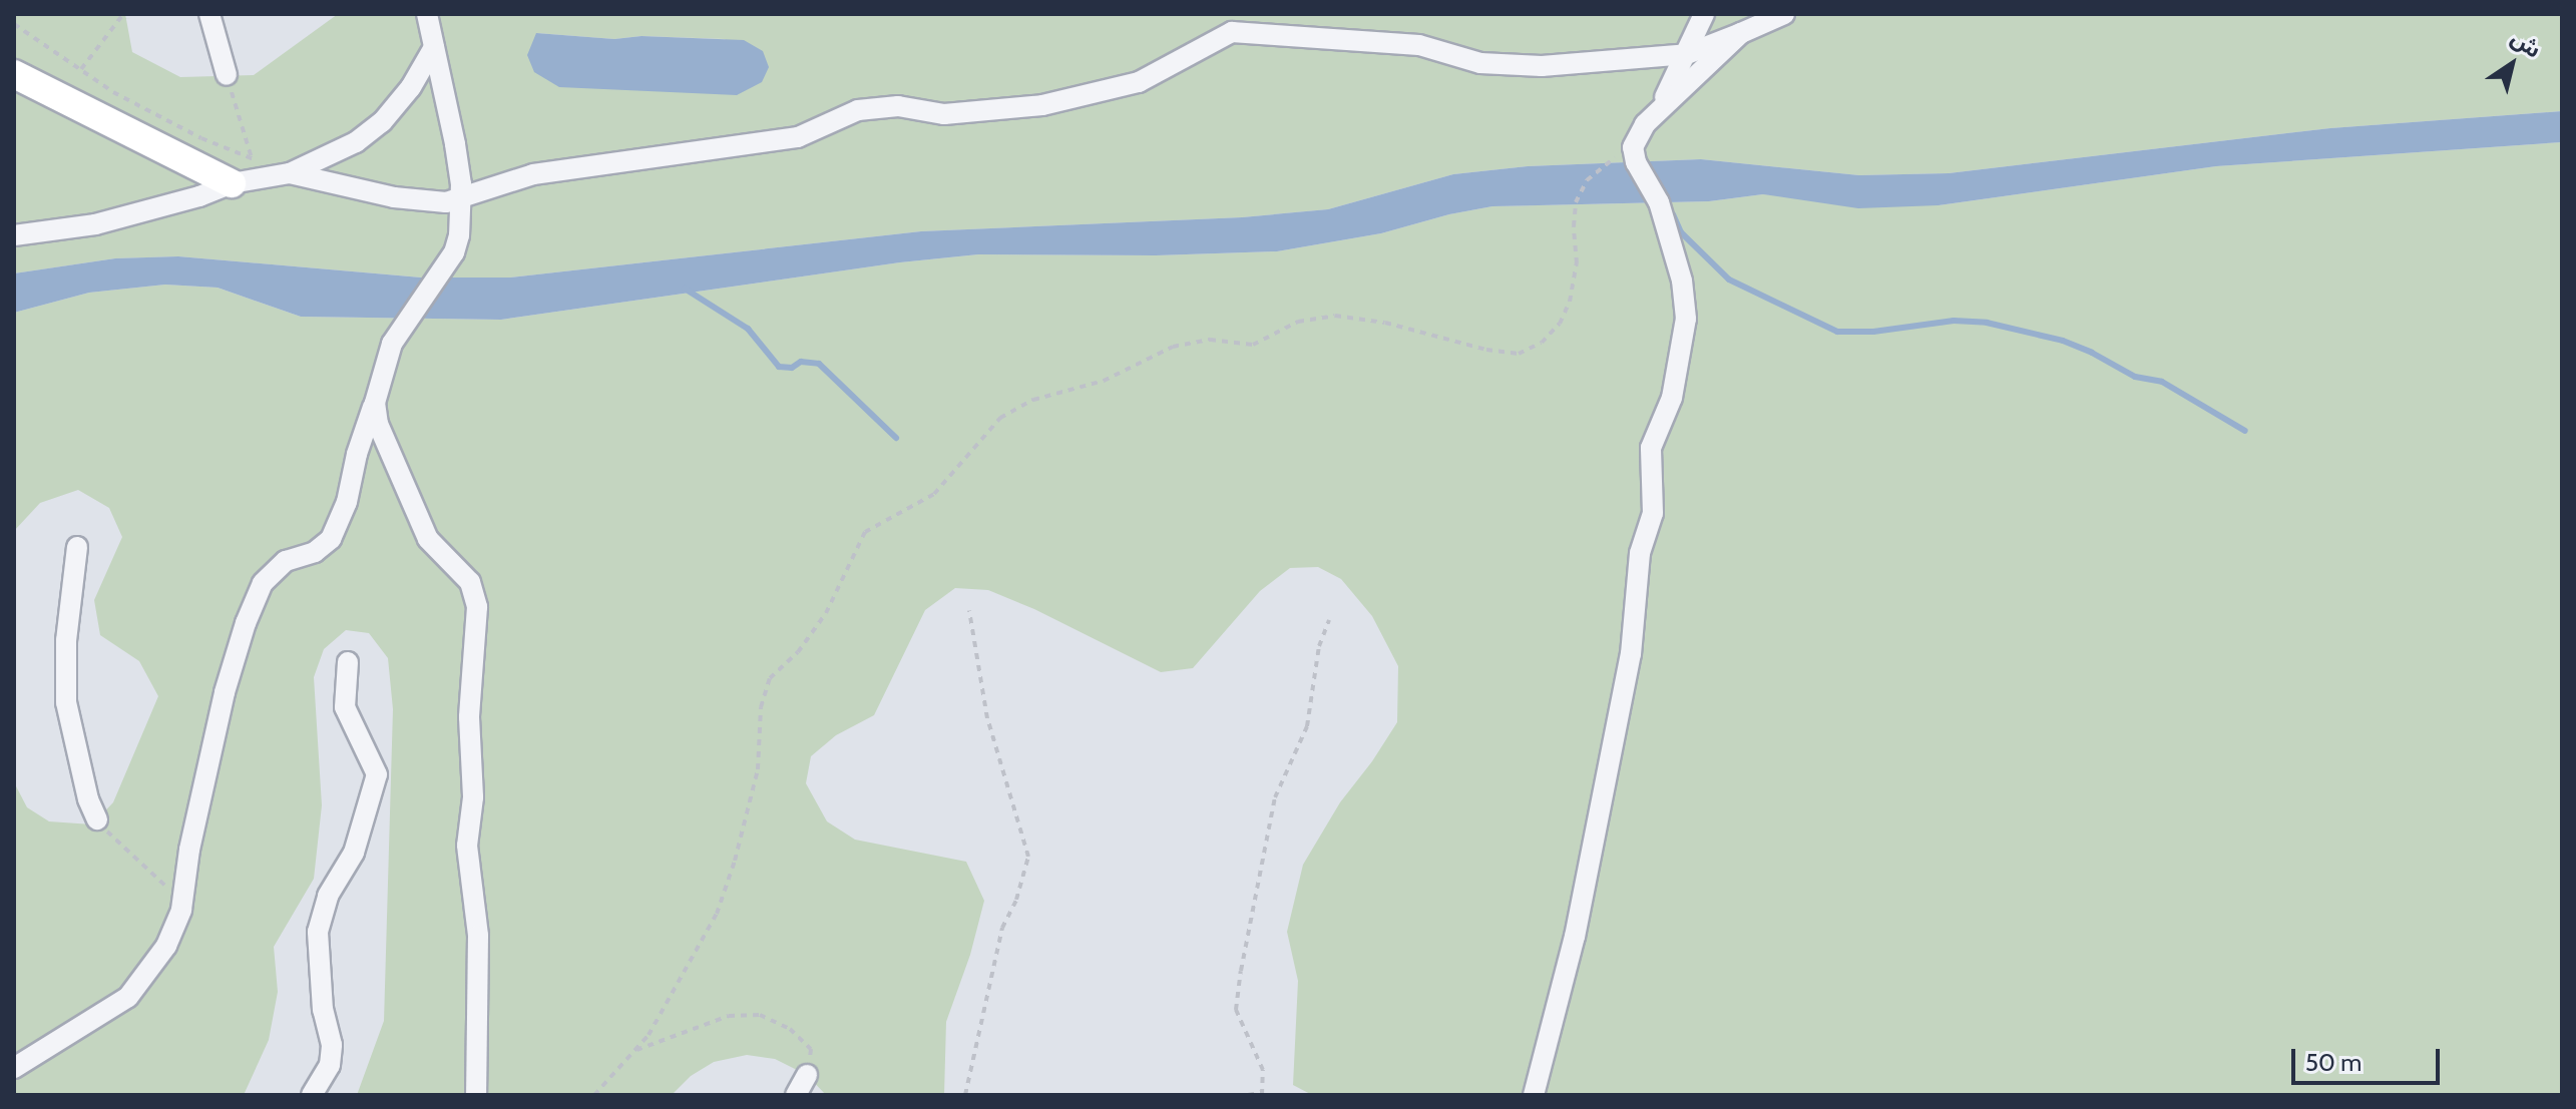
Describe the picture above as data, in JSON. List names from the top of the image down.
{
  "scale_bar": "50 m",
  "north": "top right"
}
